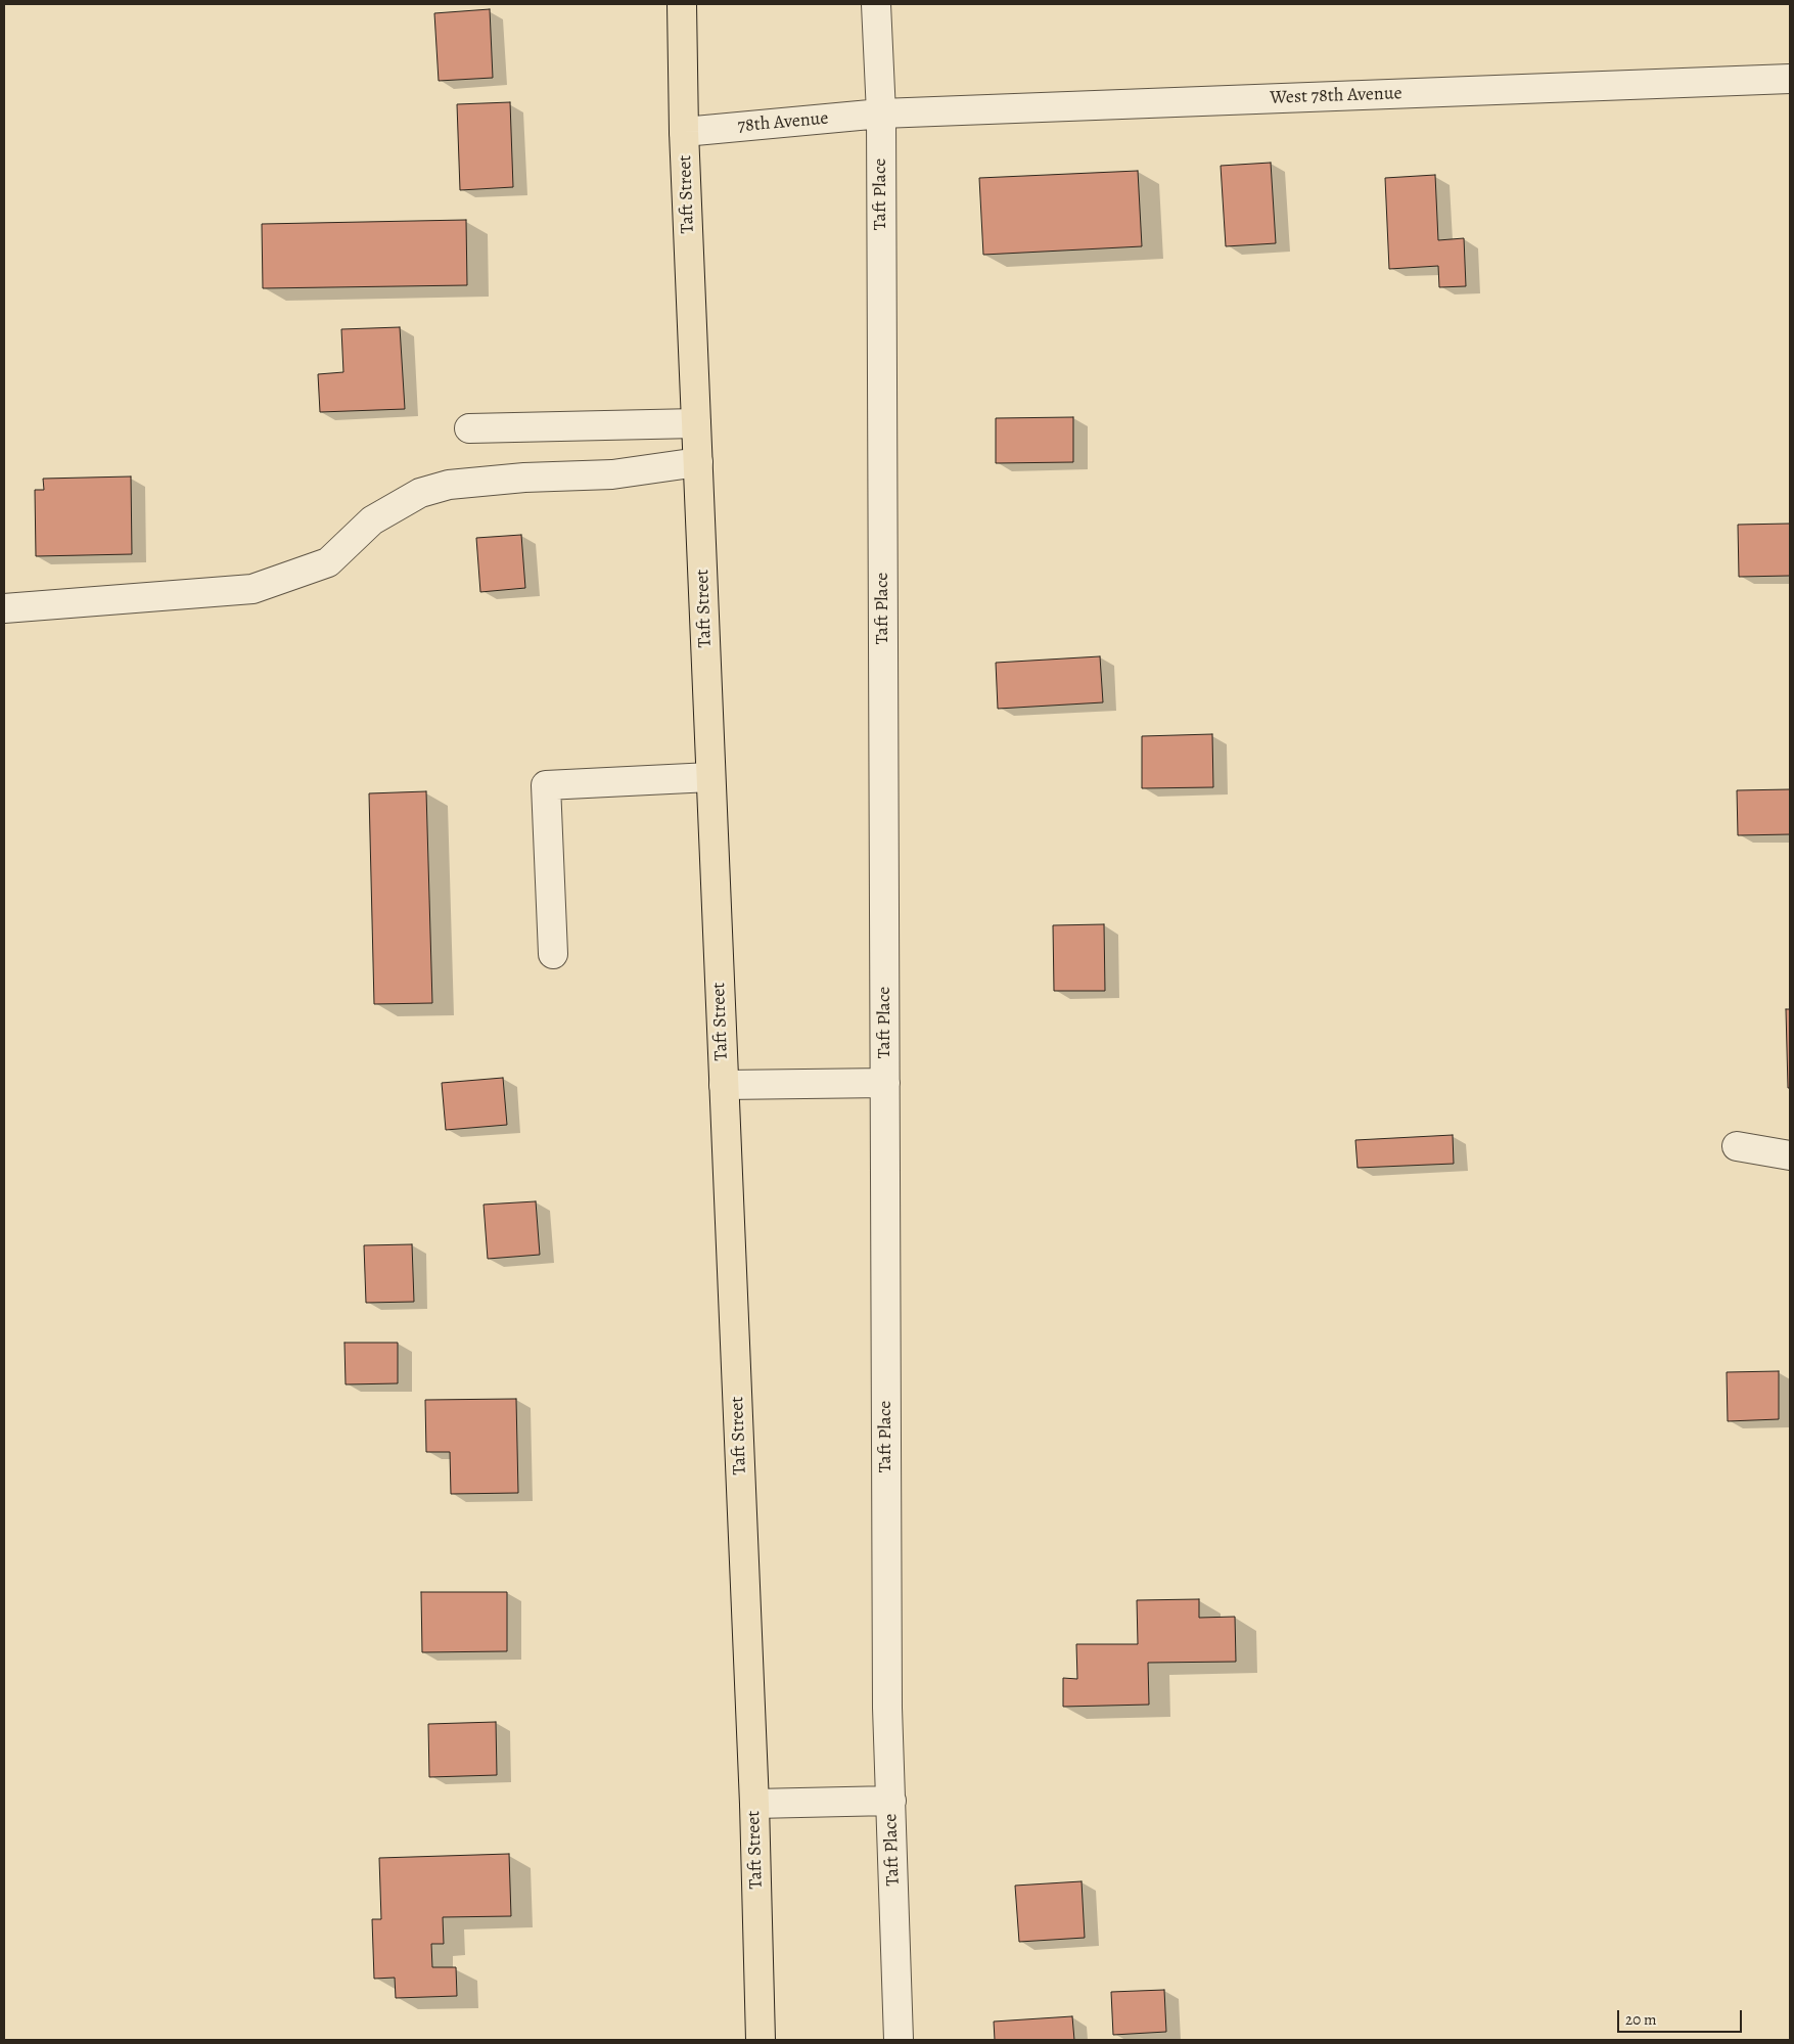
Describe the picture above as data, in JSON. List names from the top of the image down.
{
  "streets": {
    "main road": ["Taft Street"],
    "street": ["West 78th Avenue", "78th Avenue", "Taft Place"]
  },
  "crossings": [
    ["West 78th Avenue", "78th Avenue"],
    ["West 78th Avenue", "Taft Place"],
    ["78th Avenue", "Taft Street"],
    ["78th Avenue", "Taft Place"]
  ],
  "scale_bar": "20 m"
}
